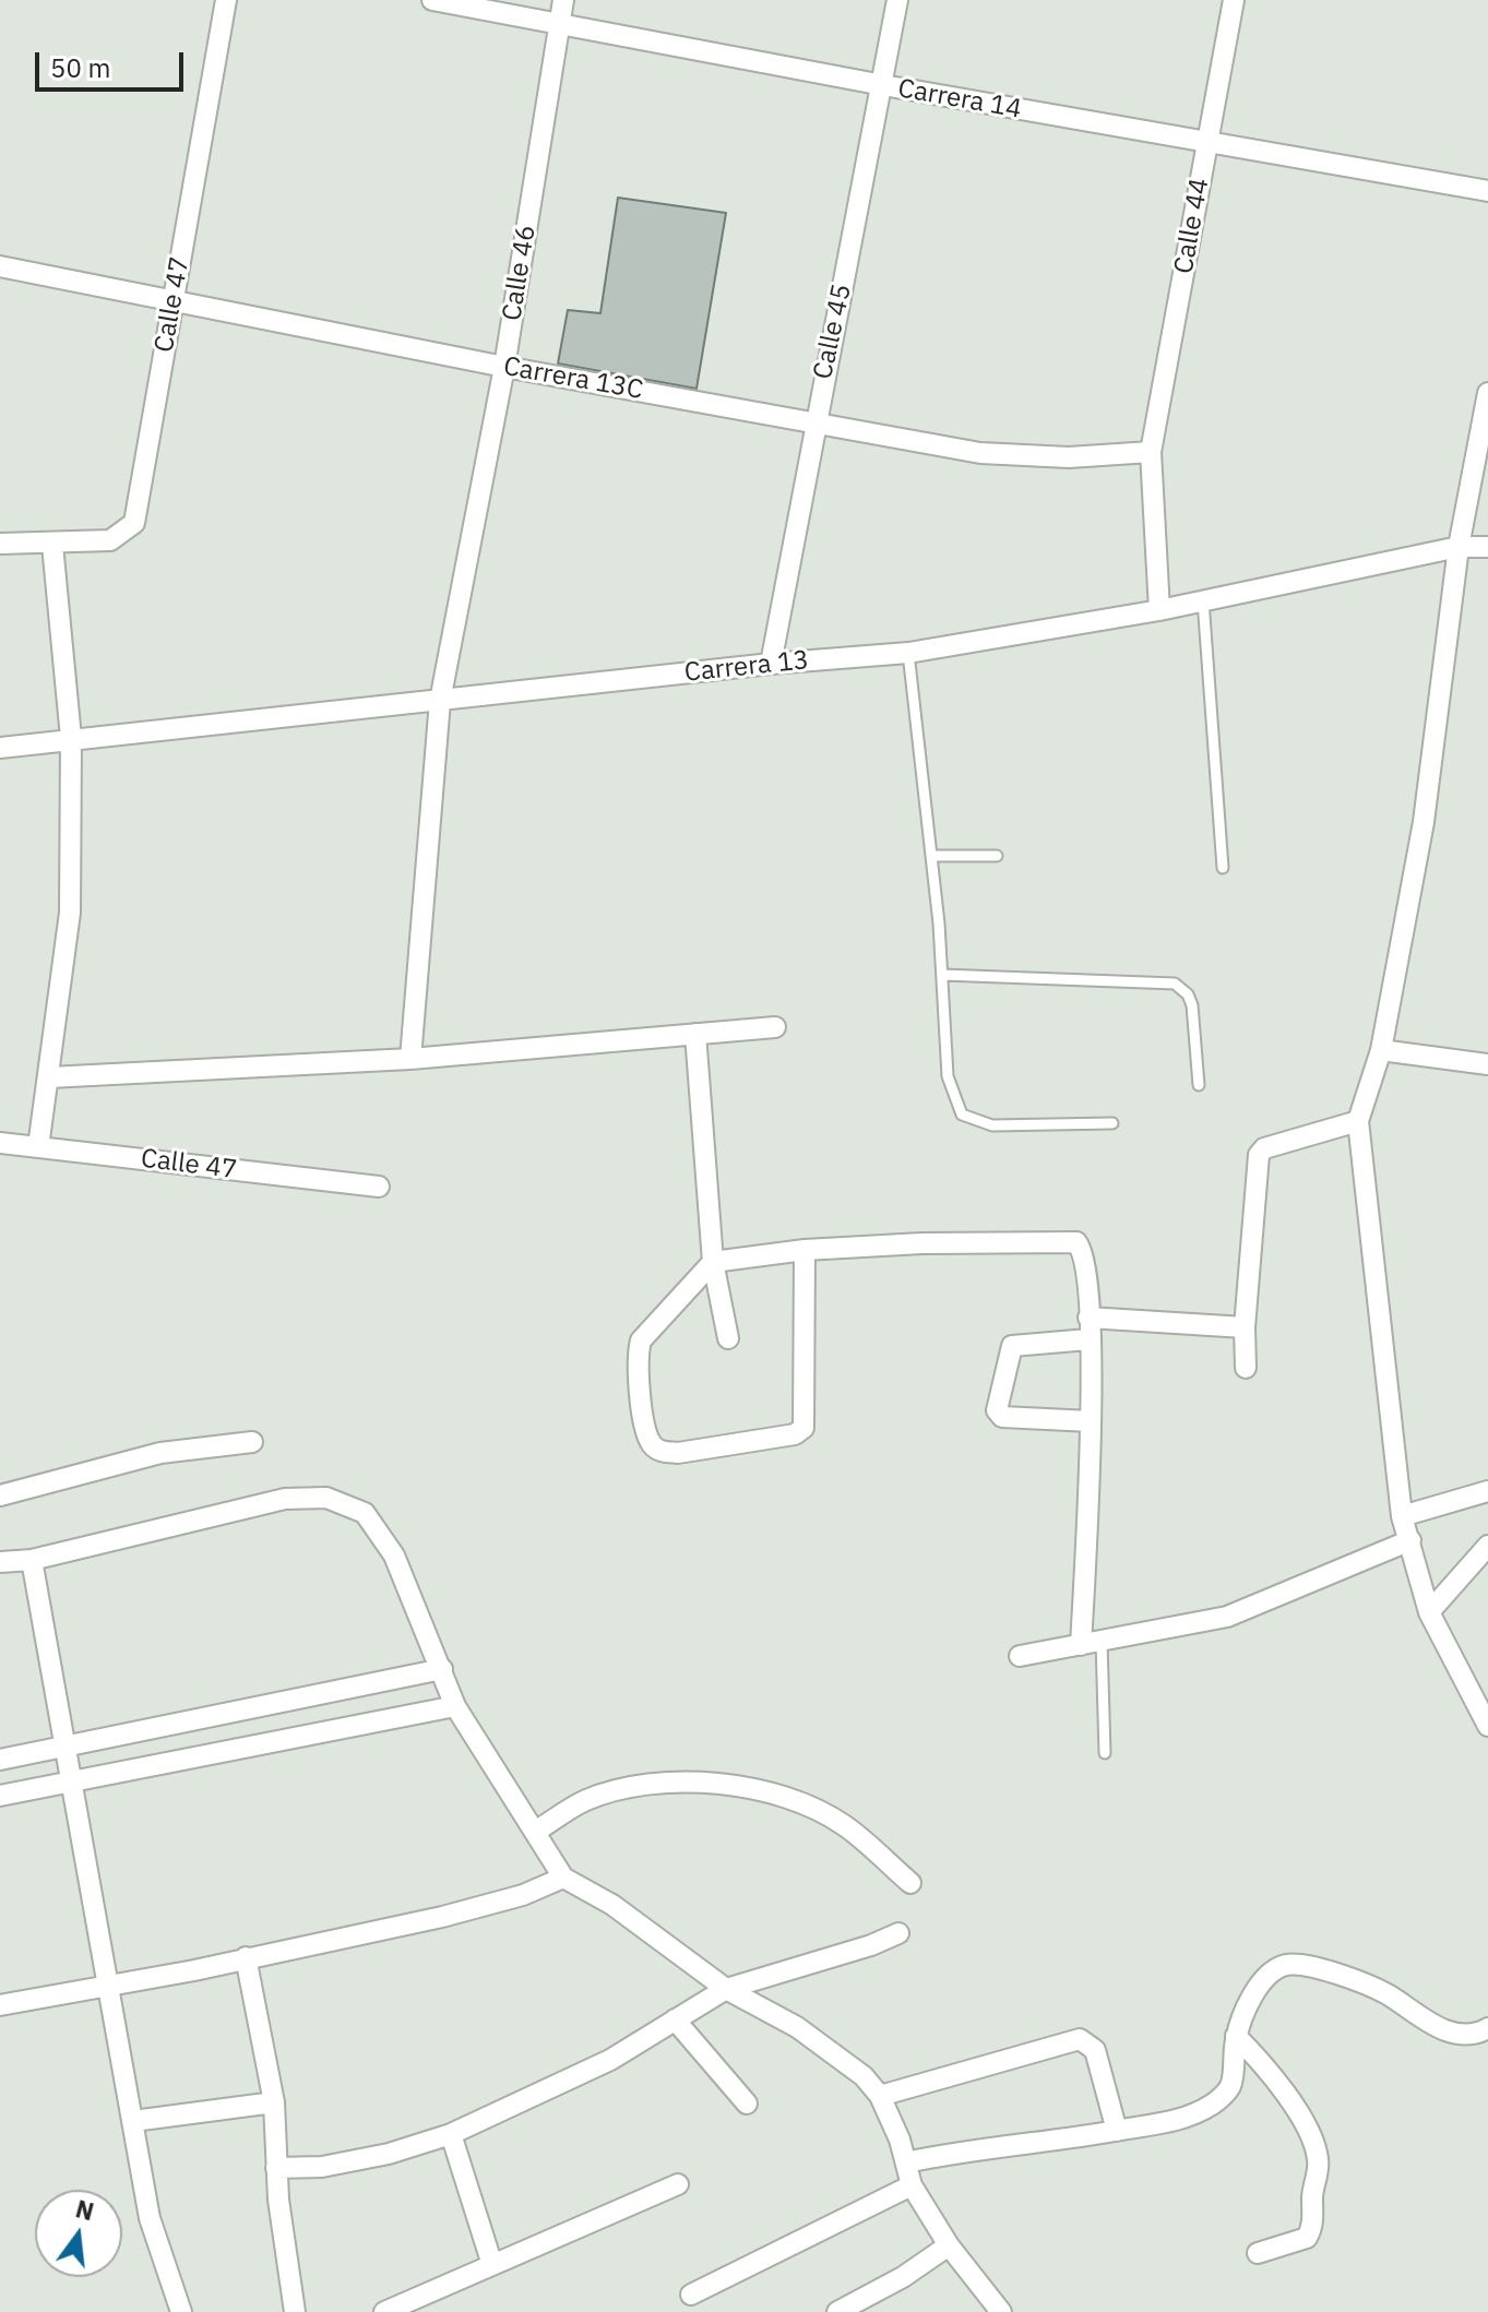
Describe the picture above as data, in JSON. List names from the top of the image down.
{
  "streets": {
    "street": [
      "Carrera 14",
      "Calle 44",
      "Calle 46",
      "Calle 47",
      "Calle 45",
      "Carrera 13C",
      "Carrera 13"
    ]
  },
  "crossings": [
    ["Carrera 14", "Calle 44"],
    ["Carrera 14", "Calle 46"],
    ["Carrera 14", "Calle 45"],
    ["Calle 44", "Carrera 13C"],
    ["Calle 44", "Carrera 13"],
    ["Calle 46", "Carrera 13C"],
    ["Calle 46", "Carrera 13"],
    ["Calle 47", "Carrera 13C"],
    ["Calle 45", "Carrera 13C"],
    ["Calle 45", "Carrera 13"]
  ],
  "scale_bar": "50 m",
  "north": "top"
}
